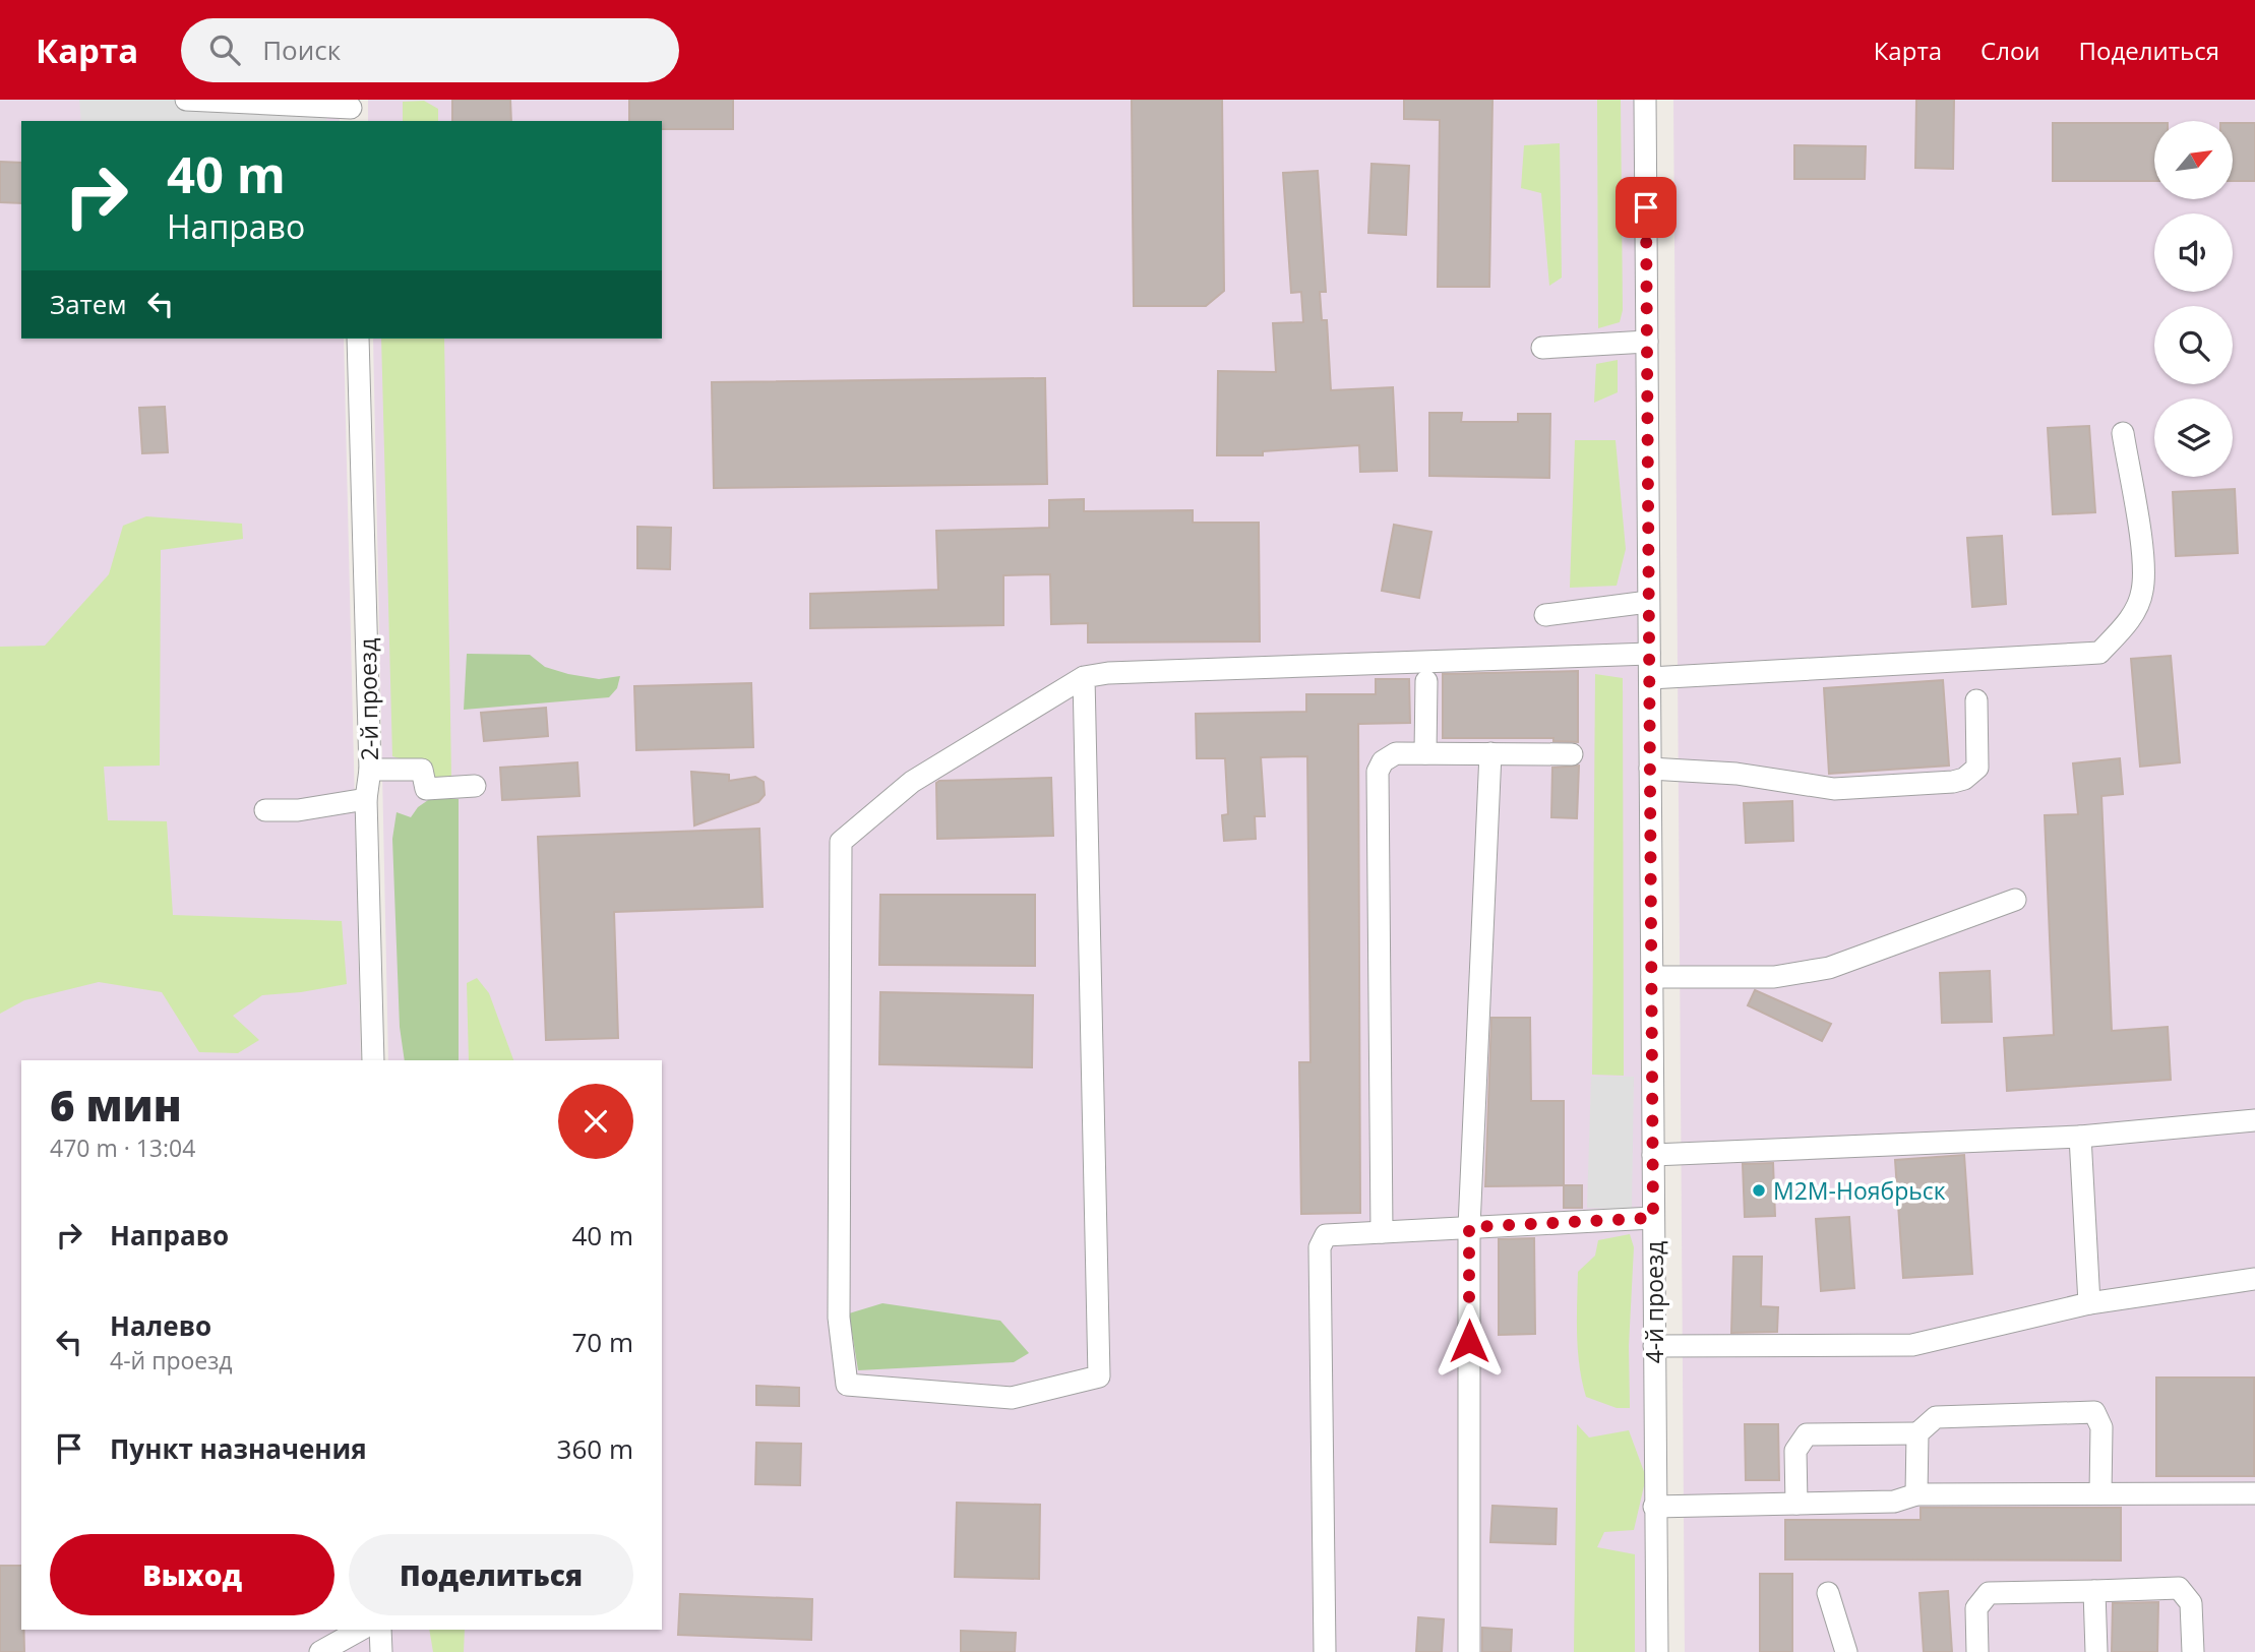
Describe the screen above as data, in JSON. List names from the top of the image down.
{
  "streets": {
    "street": ["2-й проезд", "4-й проезд"]
  },
  "places": ["М2М-Ноябрьск"],
  "north": "top right",
  "page": {
    "header": "Карта",
    "search": "Поиск",
    "nav": ["Карта", "Слои", "Поделиться"],
    "turn": ["40 m", "Направо"],
    "then": "Затем",
    "heading": ["6 мин", "470 m · 13:04"],
    "list": [
      {
        "name": "Направо",
        "value": "40 m"
      },
      {
        "name": "Налево",
        "note": "4-й проезд",
        "value": "70 m"
      },
      {
        "name": "Пункт назначения",
        "value": "360 m"
      }
    ],
    "buttons": ["Выход", "Поделиться"]
  }
}
